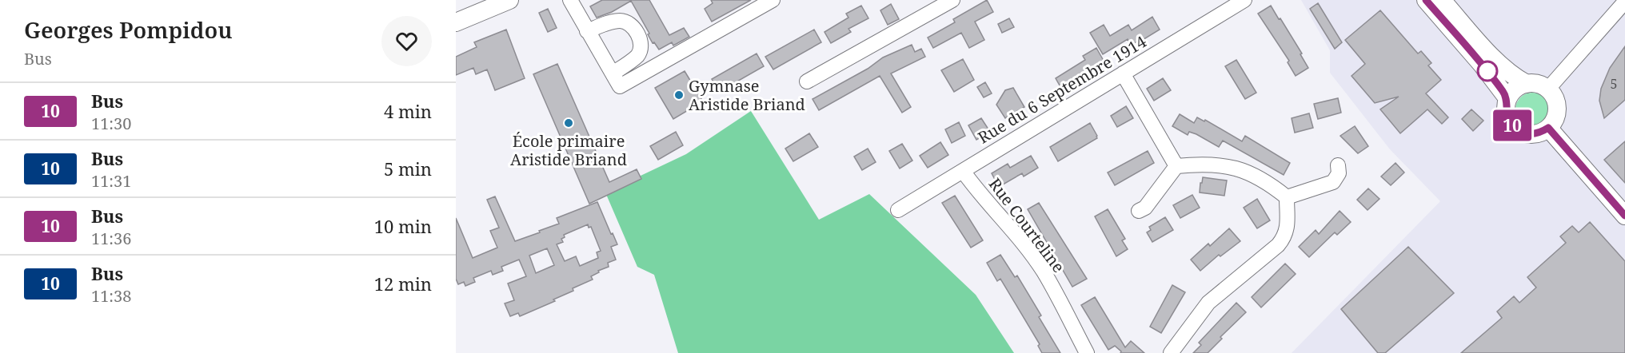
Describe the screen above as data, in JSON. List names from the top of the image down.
{
  "streets": {
    "street": ["Rue du 6 Septembre 1914", "Rue Courteline"]
  },
  "crossings": [
    ["Rue du 6 Septembre 1914", "Rue Courteline"]
  ],
  "places": ["Gymnase Aristide Briand", "École primaire Aristide Briand"],
  "lines": ["bus line 10"],
  "house_numbers": ["5"],
  "page": {
    "heading": ["Georges Pompidou", "Bus"],
    "on_map": "10",
    "list": [
      {
        "mark": "10",
        "name": "Bus",
        "note": "11:30",
        "value": "4 min"
      },
      {
        "mark": "10",
        "name": "Bus",
        "note": "11:31",
        "value": "5 min"
      },
      {
        "mark": "10",
        "name": "Bus",
        "note": "11:36",
        "value": "10 min"
      },
      {
        "mark": "10",
        "name": "Bus",
        "note": "11:38",
        "value": "12 min"
      }
    ]
  }
}
